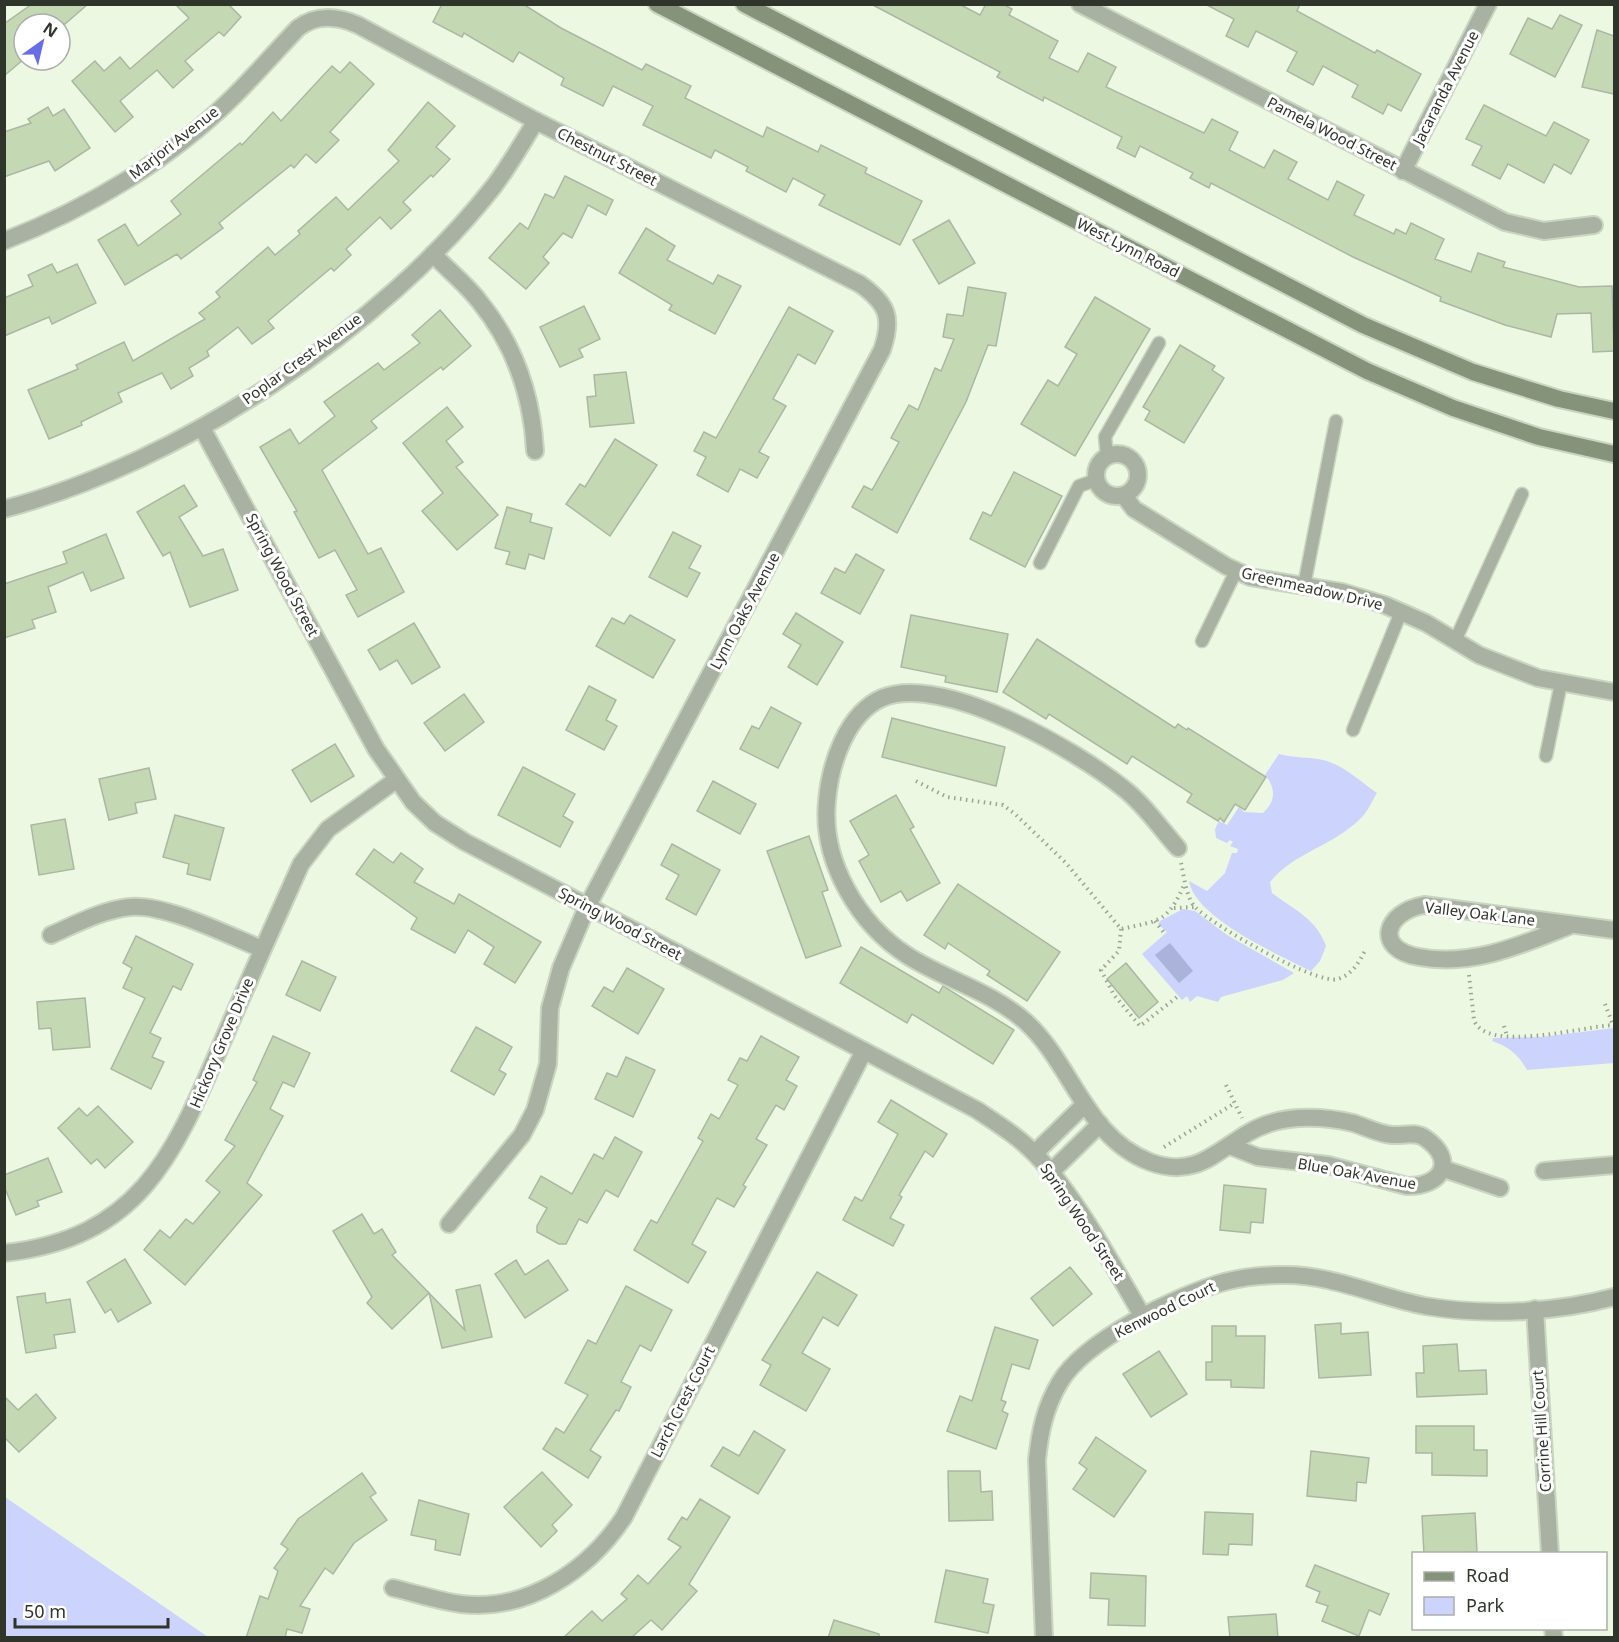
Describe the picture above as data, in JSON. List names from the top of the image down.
{
  "streets": {
    "main road": ["West Lynn Road"],
    "street": [
      "Jacaranda Avenue",
      "Pamela Wood Street",
      "Marjori Avenue",
      "Chestnut Street",
      "Poplar Crest Avenue",
      "Spring Wood Street",
      "Greenmeadow Drive",
      "Lynn Oaks Avenue",
      "Valley Oak Lane",
      "Hickory Grove Drive",
      "Blue Oak Avenue",
      "Kenwood Court",
      "Larch Crest Court",
      "Corrine Hill Court"
    ]
  },
  "crossings": [
    ["Jacaranda Avenue", "Pamela Wood Street"],
    ["Marjori Avenue", "Chestnut Street"],
    ["Chestnut Street", "Poplar Crest Avenue"],
    ["Chestnut Street", "Lynn Oaks Avenue"],
    ["Poplar Crest Avenue", "Spring Wood Street"],
    ["Spring Wood Street", "Lynn Oaks Avenue"],
    ["Spring Wood Street", "Hickory Grove Drive"],
    ["Spring Wood Street", "Kenwood Court"],
    ["Spring Wood Street", "Larch Crest Court"],
    ["Kenwood Court", "Corrine Hill Court"]
  ],
  "legend": ["Road", "Park"],
  "scale_bar": "50 m",
  "north": "top right"
}
